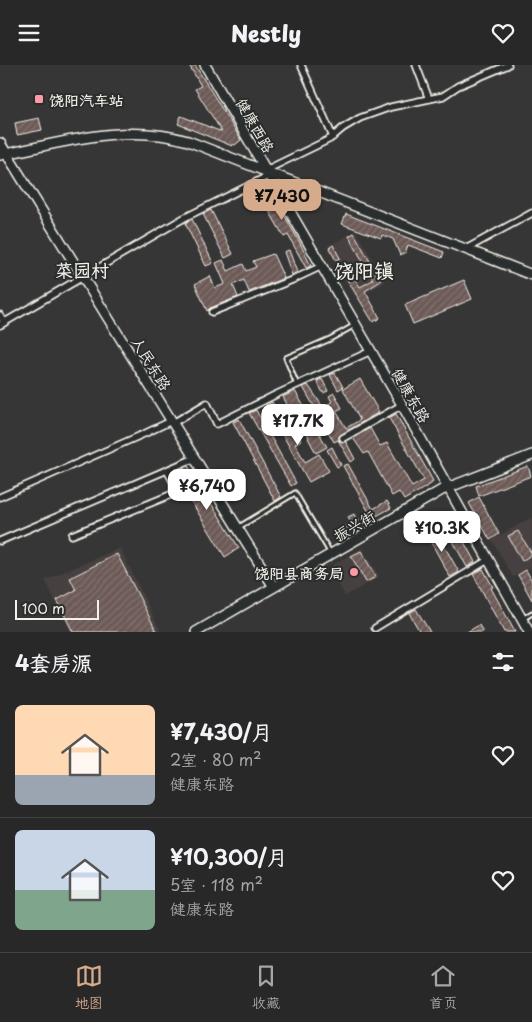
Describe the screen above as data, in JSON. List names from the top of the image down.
{
  "streets": {
    "street": [
      "健康西路",
      "人民东路",
      "健康东路",
      "振兴街"
    ]
  },
  "crossings": [
    ["健康西路", "健康东路"],
    ["人民东路", "振兴街"],
    ["健康东路", "振兴街"]
  ],
  "districts": ["菜园村", "饶阳镇"],
  "places": {
    "transit": ["饶阳汽车站"],
    "other": ["饶阳县商务局"]
  },
  "scale_bar": "100 m",
  "page": {
    "header": "Nestly",
    "price": [
      "¥7,430",
      "¥17.7K",
      "¥6,740",
      "¥10.3K"
    ],
    "scale": "100 m",
    "heading": "4套房源",
    "list": [
      {
        "name": "¥7,430/月",
        "note": "2室 · 80 m² · 健康东路"
      },
      {
        "name": "¥10,300/月",
        "note": "5室 · 118 m² · 健康东路"
      }
    ],
    "tabs": ["地图", "收藏", "首页"]
  }
}
